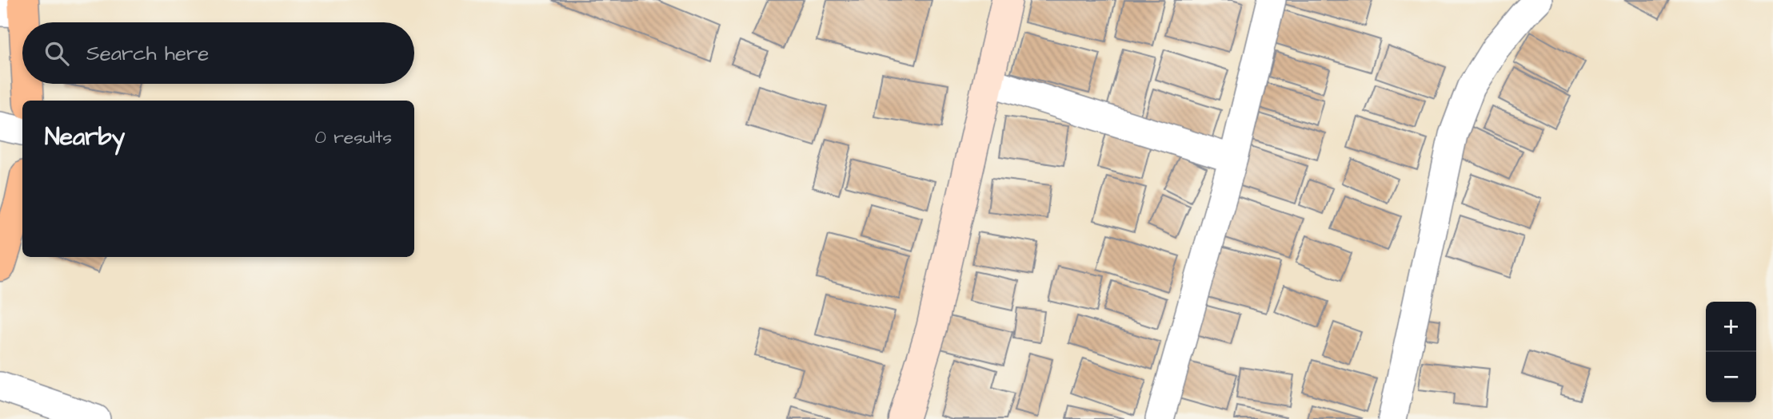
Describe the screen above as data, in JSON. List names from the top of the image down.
{
  "page": {
    "search": "Search here",
    "heading": ["Nearby", "0 results"],
    "map_buttons": ["+", "−"]
  }
}
